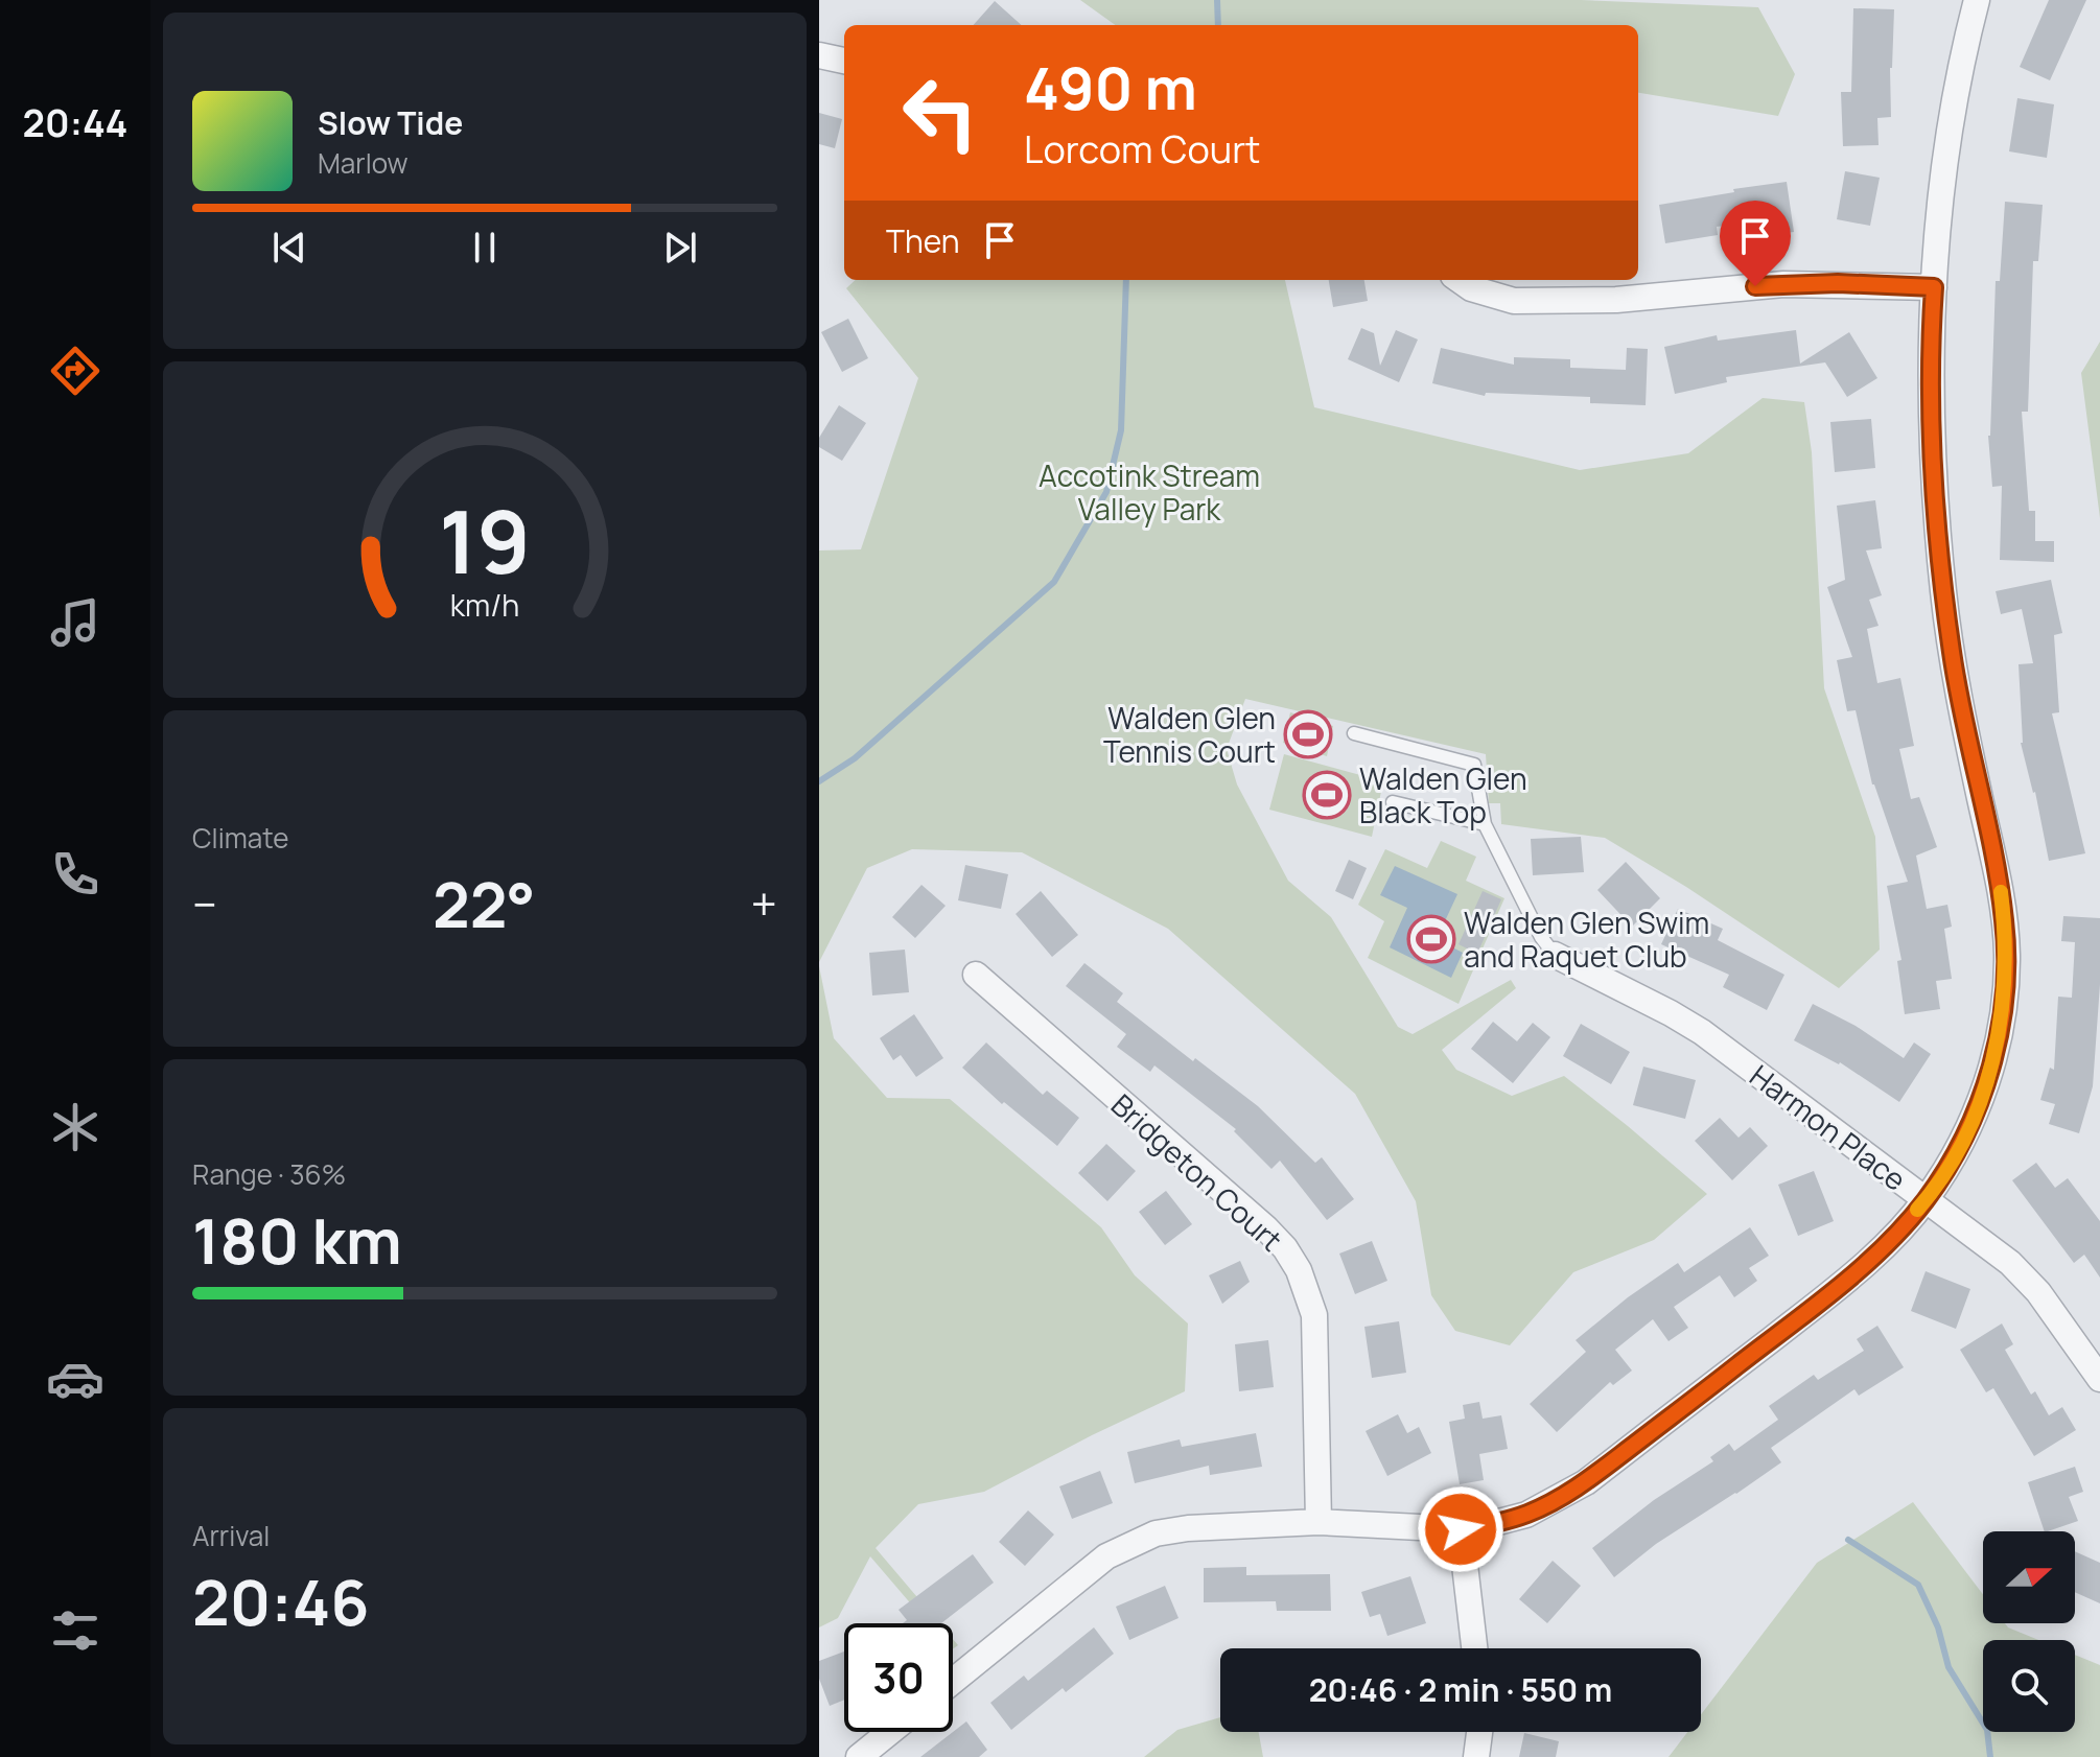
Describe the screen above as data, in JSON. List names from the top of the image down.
{
  "streets": {
    "street": ["Harmon Place", "Bridgeton Court"]
  },
  "parks": ["Accotink Stream Valley Park"],
  "places": {
    "sports": ["Walden Glen Tennis Court", "Walden Glen Black Top", "Walden Glen Swim and Raquet Club"]
  },
  "north": "right",
  "page": {
    "tabs": "20:44",
    "turn": ["490 m", "Lorcom Court"],
    "song": ["Slow Tide", "Marlow"],
    "then": "Then",
    "tile": [
      "Climate",
      ["Range · 36%", "180 km"],
      ["Arrival", "20:46"]
    ],
    "heat": ["−", "22°", "+"],
    "limit": "30",
    "trip": "20:46 · 2 min · 550 m",
    "gauge": ["19", "km/h"]
  }
}
